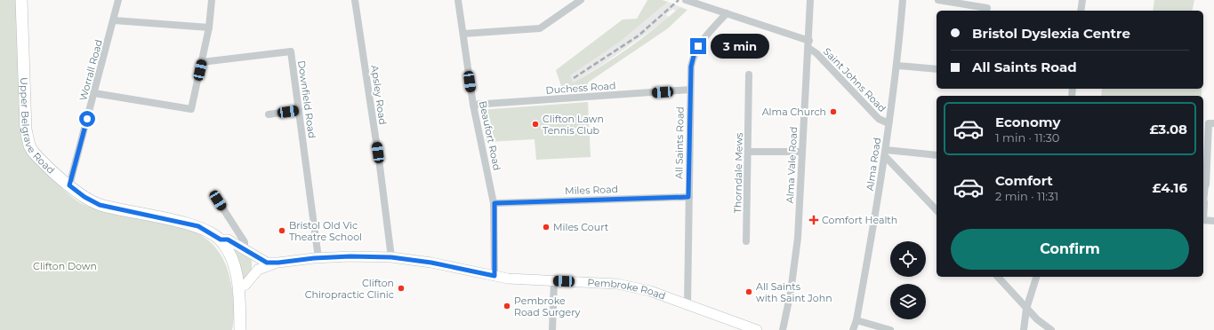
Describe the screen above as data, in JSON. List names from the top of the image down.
{
  "streets": {
    "main road": ["Upper Belgrave Road", "Pembroke Road"],
    "street": [
      "Worrall Road",
      "Saint Johns Road",
      "Duchess Road",
      "Apsley Road",
      "Downfield Road",
      "Beaufort Road",
      "All Saints Road",
      "Alma Road",
      "Alma Vale Road",
      "Thorndale Mews",
      "Miles Road"
    ]
  },
  "crossings": [
    ["Worrall Road", "Upper Belgrave Road"],
    ["Saint Johns Road", "All Saints Road"],
    ["Saint Johns Road", "Alma Road"],
    ["Saint Johns Road", "Alma Vale Road"],
    ["Duchess Road", "Beaufort Road"],
    ["Duchess Road", "All Saints Road"],
    ["Apsley Road", "Pembroke Road"],
    ["Downfield Road", "Pembroke Road"],
    ["Upper Belgrave Road", "Pembroke Road"],
    ["Beaufort Road", "Miles Road"],
    ["Beaufort Road", "Pembroke Road"],
    ["All Saints Road", "Miles Road"],
    ["All Saints Road", "Pembroke Road"]
  ],
  "parks": ["Clifton Down"],
  "places": {
    "other": [
      "Alma Church",
      "Clifton Lawn Tennis Club",
      "Miles Court",
      "Bristol Old Vic Theatre School",
      "Clifton Chiropractic Clinic",
      "All Saints with Saint John",
      "Pembroke Road Surgery"
    ],
    "health": ["Comfort Health"]
  },
  "page": {
    "banner": ["Bristol Dyslexia Centre", "All Saints Road"],
    "bubble": "3 min",
    "list": [
      {
        "name": "Economy",
        "note": "1 min · 11:30",
        "value": "£3.08"
      },
      {
        "name": "Comfort",
        "note": "2 min · 11:31",
        "value": "£4.16"
      }
    ],
    "buttons": "Confirm"
  }
}
